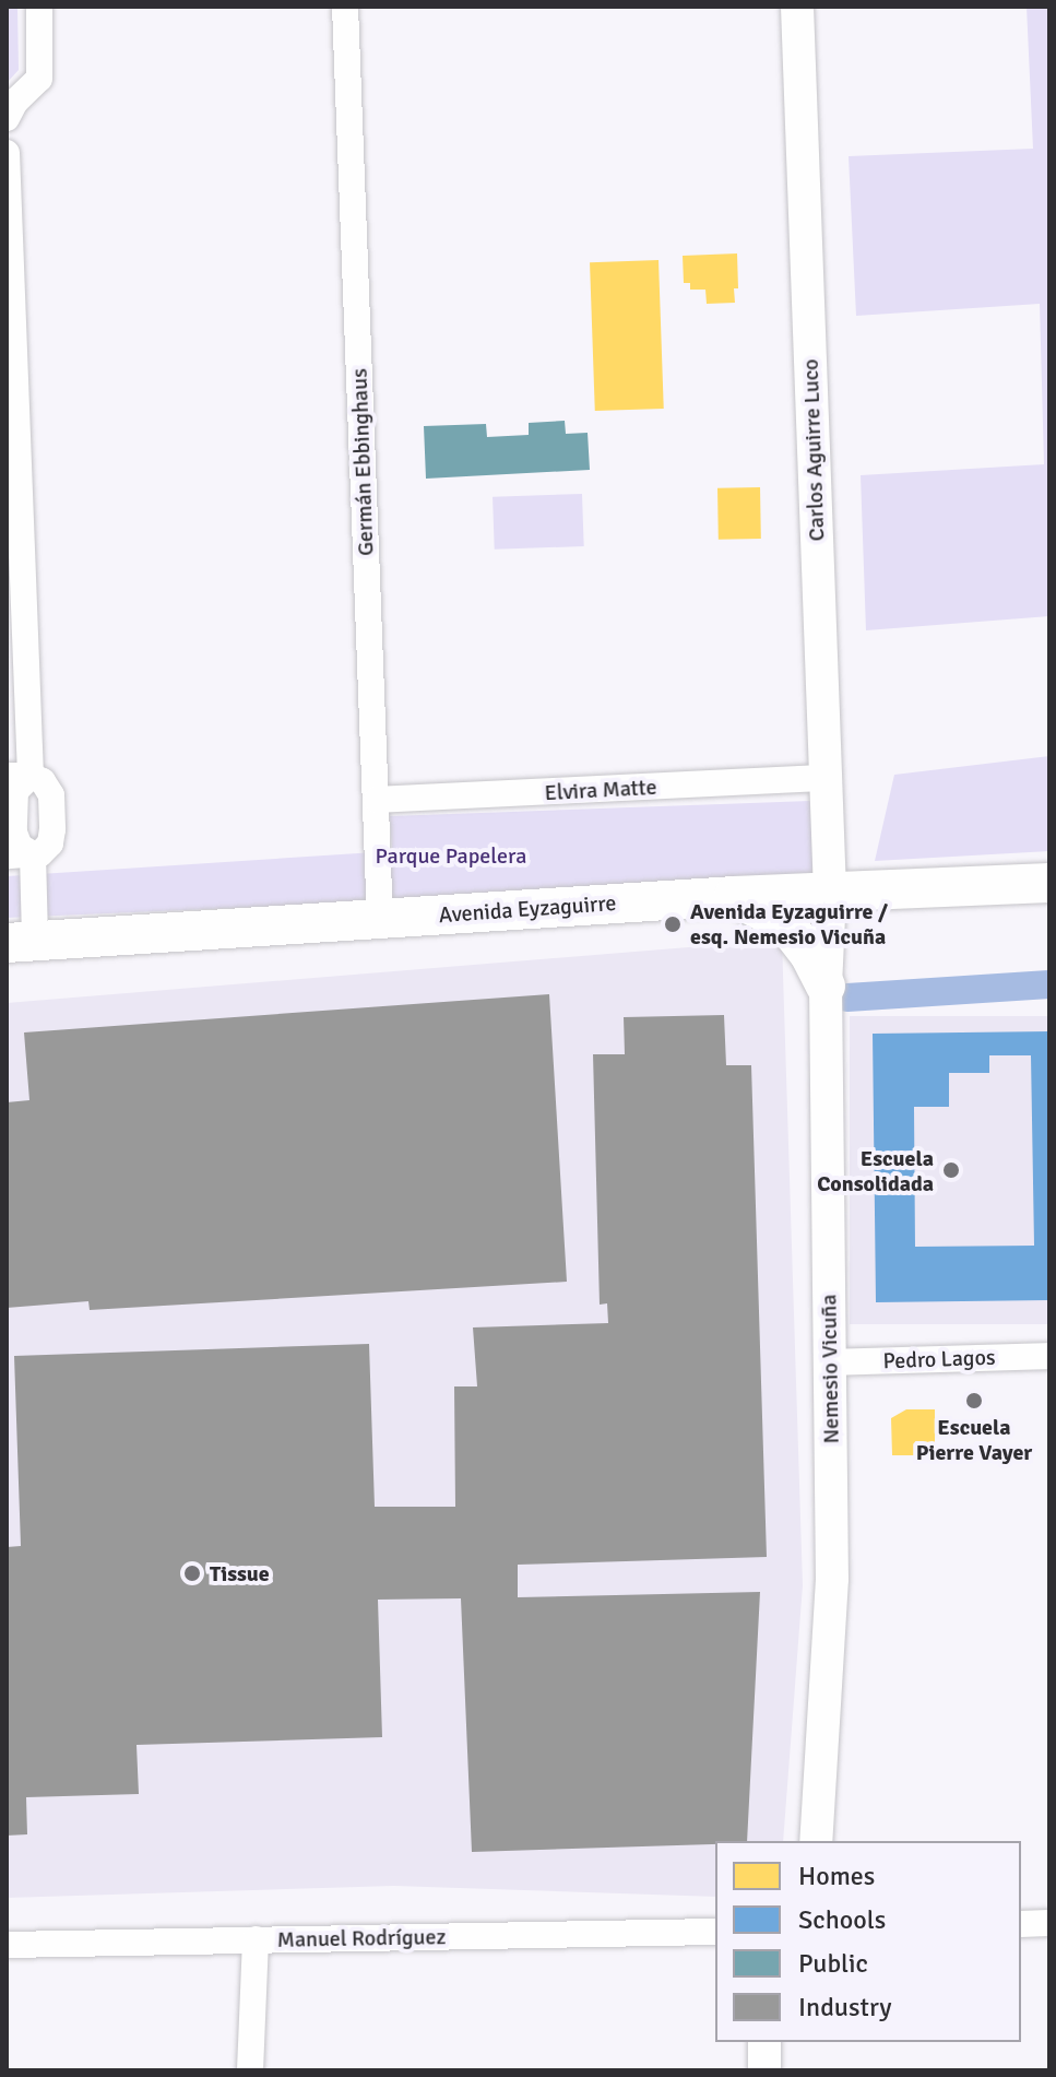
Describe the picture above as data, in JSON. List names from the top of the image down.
{
  "streets": {
    "main road": ["Avenida Eyzaguirre"],
    "street": [
      "Carlos Aguirre Luco",
      "Germán Ebbinghaus",
      "Elvira Matte",
      "Pedro Lagos",
      "Nemesio Vicuña",
      "Manuel Rodríguez"
    ]
  },
  "crossings": [
    ["Carlos Aguirre Luco", "Elvira Matte"],
    ["Carlos Aguirre Luco", "Avenida Eyzaguirre"],
    ["Carlos Aguirre Luco", "Nemesio Vicuña"],
    ["Germán Ebbinghaus", "Elvira Matte"],
    ["Germán Ebbinghaus", "Avenida Eyzaguirre"],
    ["Avenida Eyzaguirre", "Nemesio Vicuña"],
    ["Pedro Lagos", "Nemesio Vicuña"]
  ],
  "parks": ["Parque Papelera"],
  "places": [
    "Avenida Eyzaguirre / esq. Nemesio Vicuña",
    "Escuela Consolidada",
    "Escuela Pierre Vayer",
    "Tissue"
  ],
  "legend": [
    "Homes",
    "Schools",
    "Public",
    "Industry"
  ]
}
